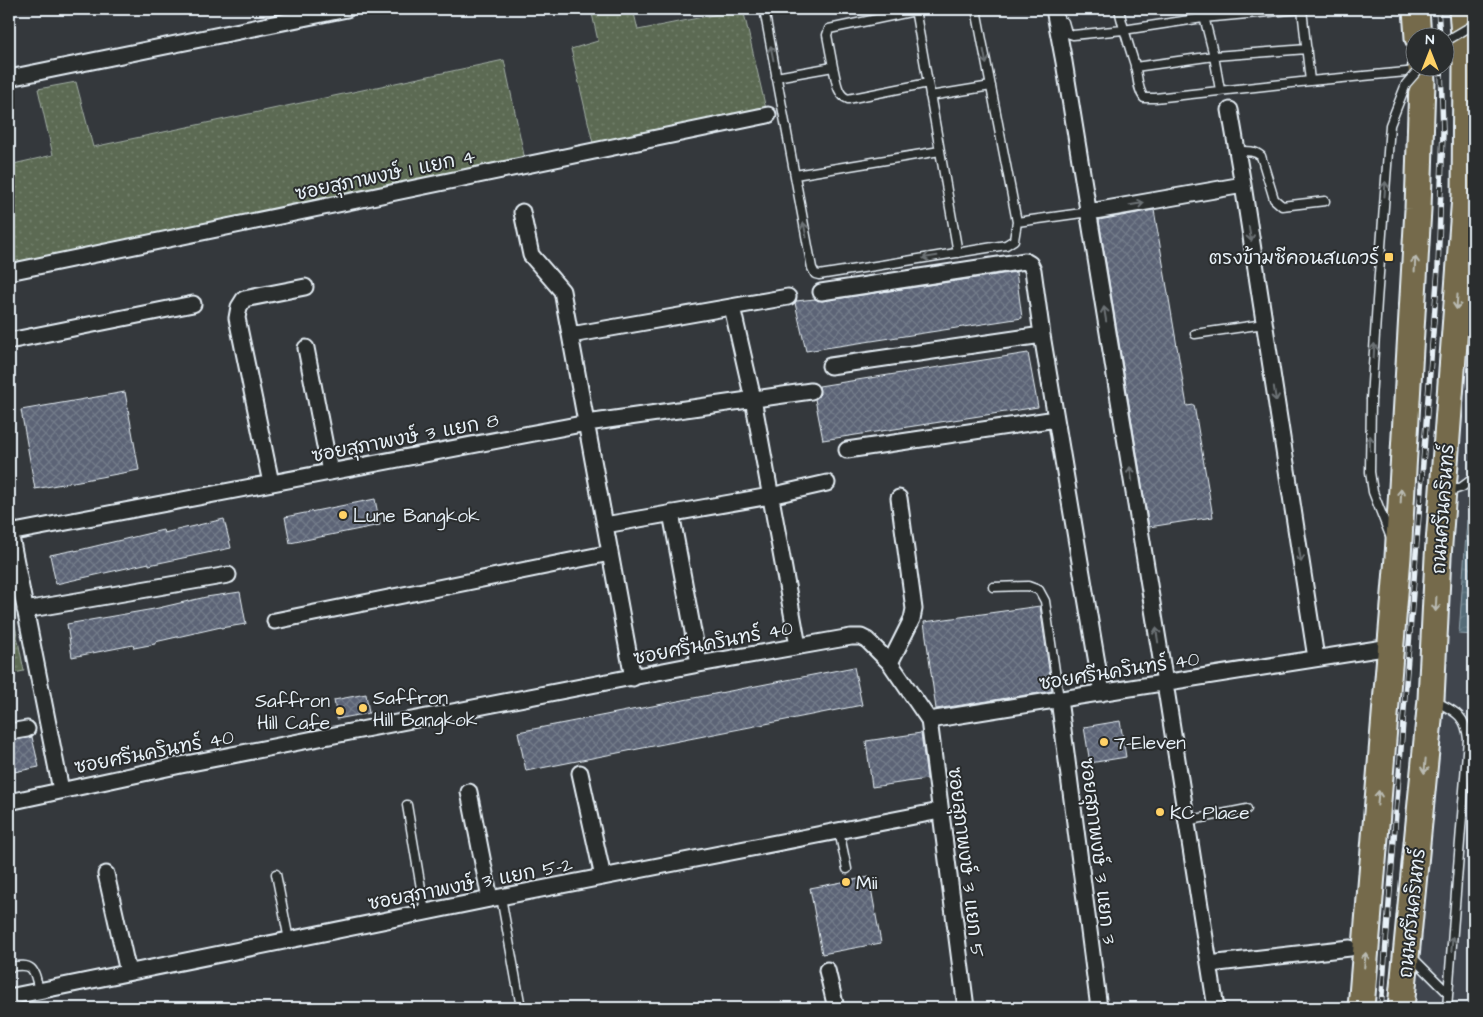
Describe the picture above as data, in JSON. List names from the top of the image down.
{
  "streets": {
    "main road": ["ถนนศรีนครินทร์"],
    "street": [
      "ซอยสุภาพงษ์ 1 แยก 4",
      "ซอยสุภาพงษ์ 3 แยก 8",
      "ซอยศรีนครินทร์ 40",
      "ซอยสุภาพงษ์ 3 แยก 3",
      "ซอยสุภาพงษ์ 3 แยก 5",
      "ซอยสุภาพงษ์ 3 แยก 5-2"
    ]
  },
  "crossings": [
    ["ซอยศรีนครินทร์ 40", "ซอยสุภาพงษ์ 3 แยก 3"],
    ["ซอยศรีนครินทร์ 40", "ซอยสุภาพงษ์ 3 แยก 5"],
    ["ซอยสุภาพงษ์ 3 แยก 5", "ซอยสุภาพงษ์ 3 แยก 5-2"]
  ],
  "places": {
    "transit": ["ตรงข้ามซีคอนสแควร์"],
    "other": [
      "Lune Bangkok",
      "Saffron Hill Bangkok",
      "Saffron Hill Cafe",
      "7-Eleven",
      "KC Place",
      "Mii"
    ]
  },
  "north": "top"
}
